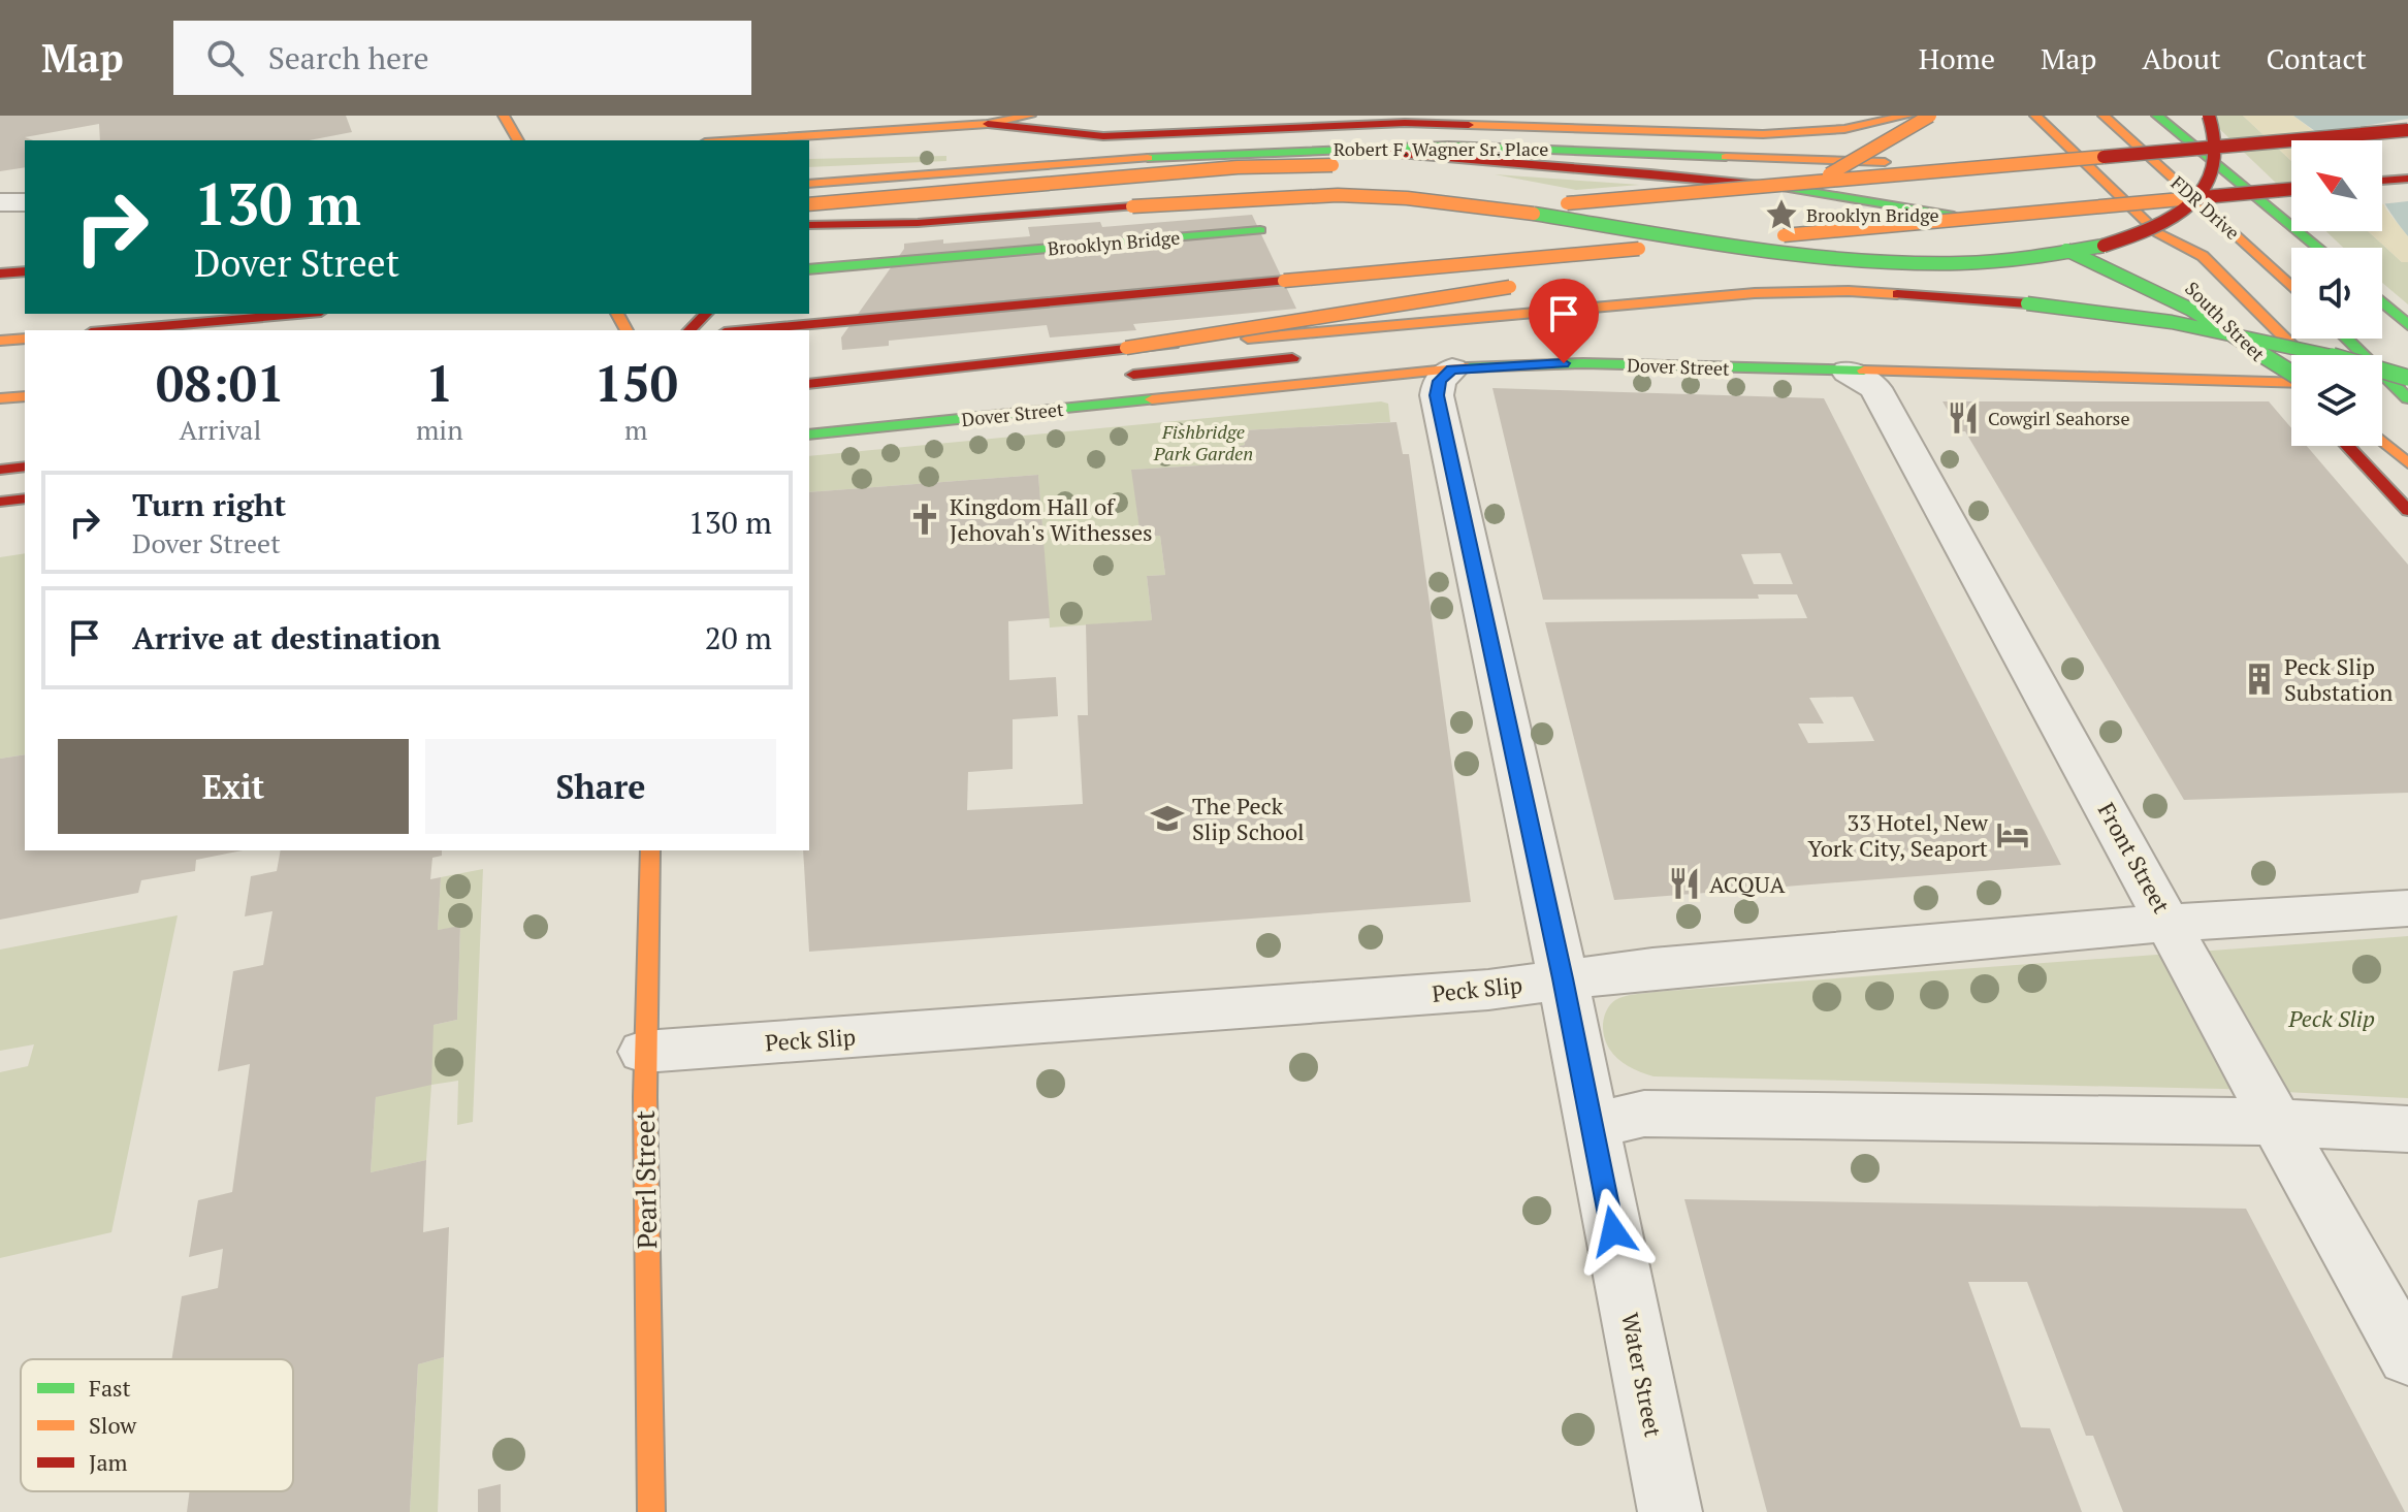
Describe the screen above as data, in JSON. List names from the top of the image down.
{
  "streets": {
    "main road": [
      "Robert F. Wagner Sr. Place",
      "FDR Drive",
      "Brooklyn Bridge",
      "South Street",
      "Dover Street",
      "Pearl Street"
    ],
    "street": ["Front Street", "Peck Slip", "Water Street"]
  },
  "crossings": [
    ["Robert F. Wagner Sr. Place", "South Street"],
    ["South Street", "Dover Street"],
    ["Dover Street", "Front Street"],
    ["Dover Street", "Water Street"],
    ["Front Street", "Peck Slip"],
    ["Peck Slip", "Pearl Street"],
    ["Peck Slip", "Water Street"]
  ],
  "parks": ["Fishbridge Park Garden", "Peck Slip"],
  "places": {
    "place": ["Brooklyn Bridge"],
    "restaurant": ["Cowgirl Seahorse", "ACQUA"],
    "church": ["Kingdom Hall of Jehovah's Withesses"],
    "building": ["Peck Slip Substation"],
    "school or university": ["The Peck Slip School"],
    "hotel": ["33 Hotel, New York City, Seaport"]
  },
  "legend": ["Fast", "Slow", "Jam"],
  "north": "top left",
  "page": {
    "header": "Map",
    "search": "Search here",
    "nav": [
      "Home",
      "Map",
      "About",
      "Contact"
    ],
    "turn": ["130 m", "Dover Street"],
    "eta": [
      "08:01",
      "Arrival",
      "1",
      "min",
      "150",
      "m"
    ],
    "list": [
      {
        "name": "Turn right",
        "note": "Dover Street",
        "value": "130 m"
      },
      {
        "name": "Arrive at destination",
        "value": "20 m"
      }
    ],
    "buttons": ["Exit", "Share"]
  }
}
